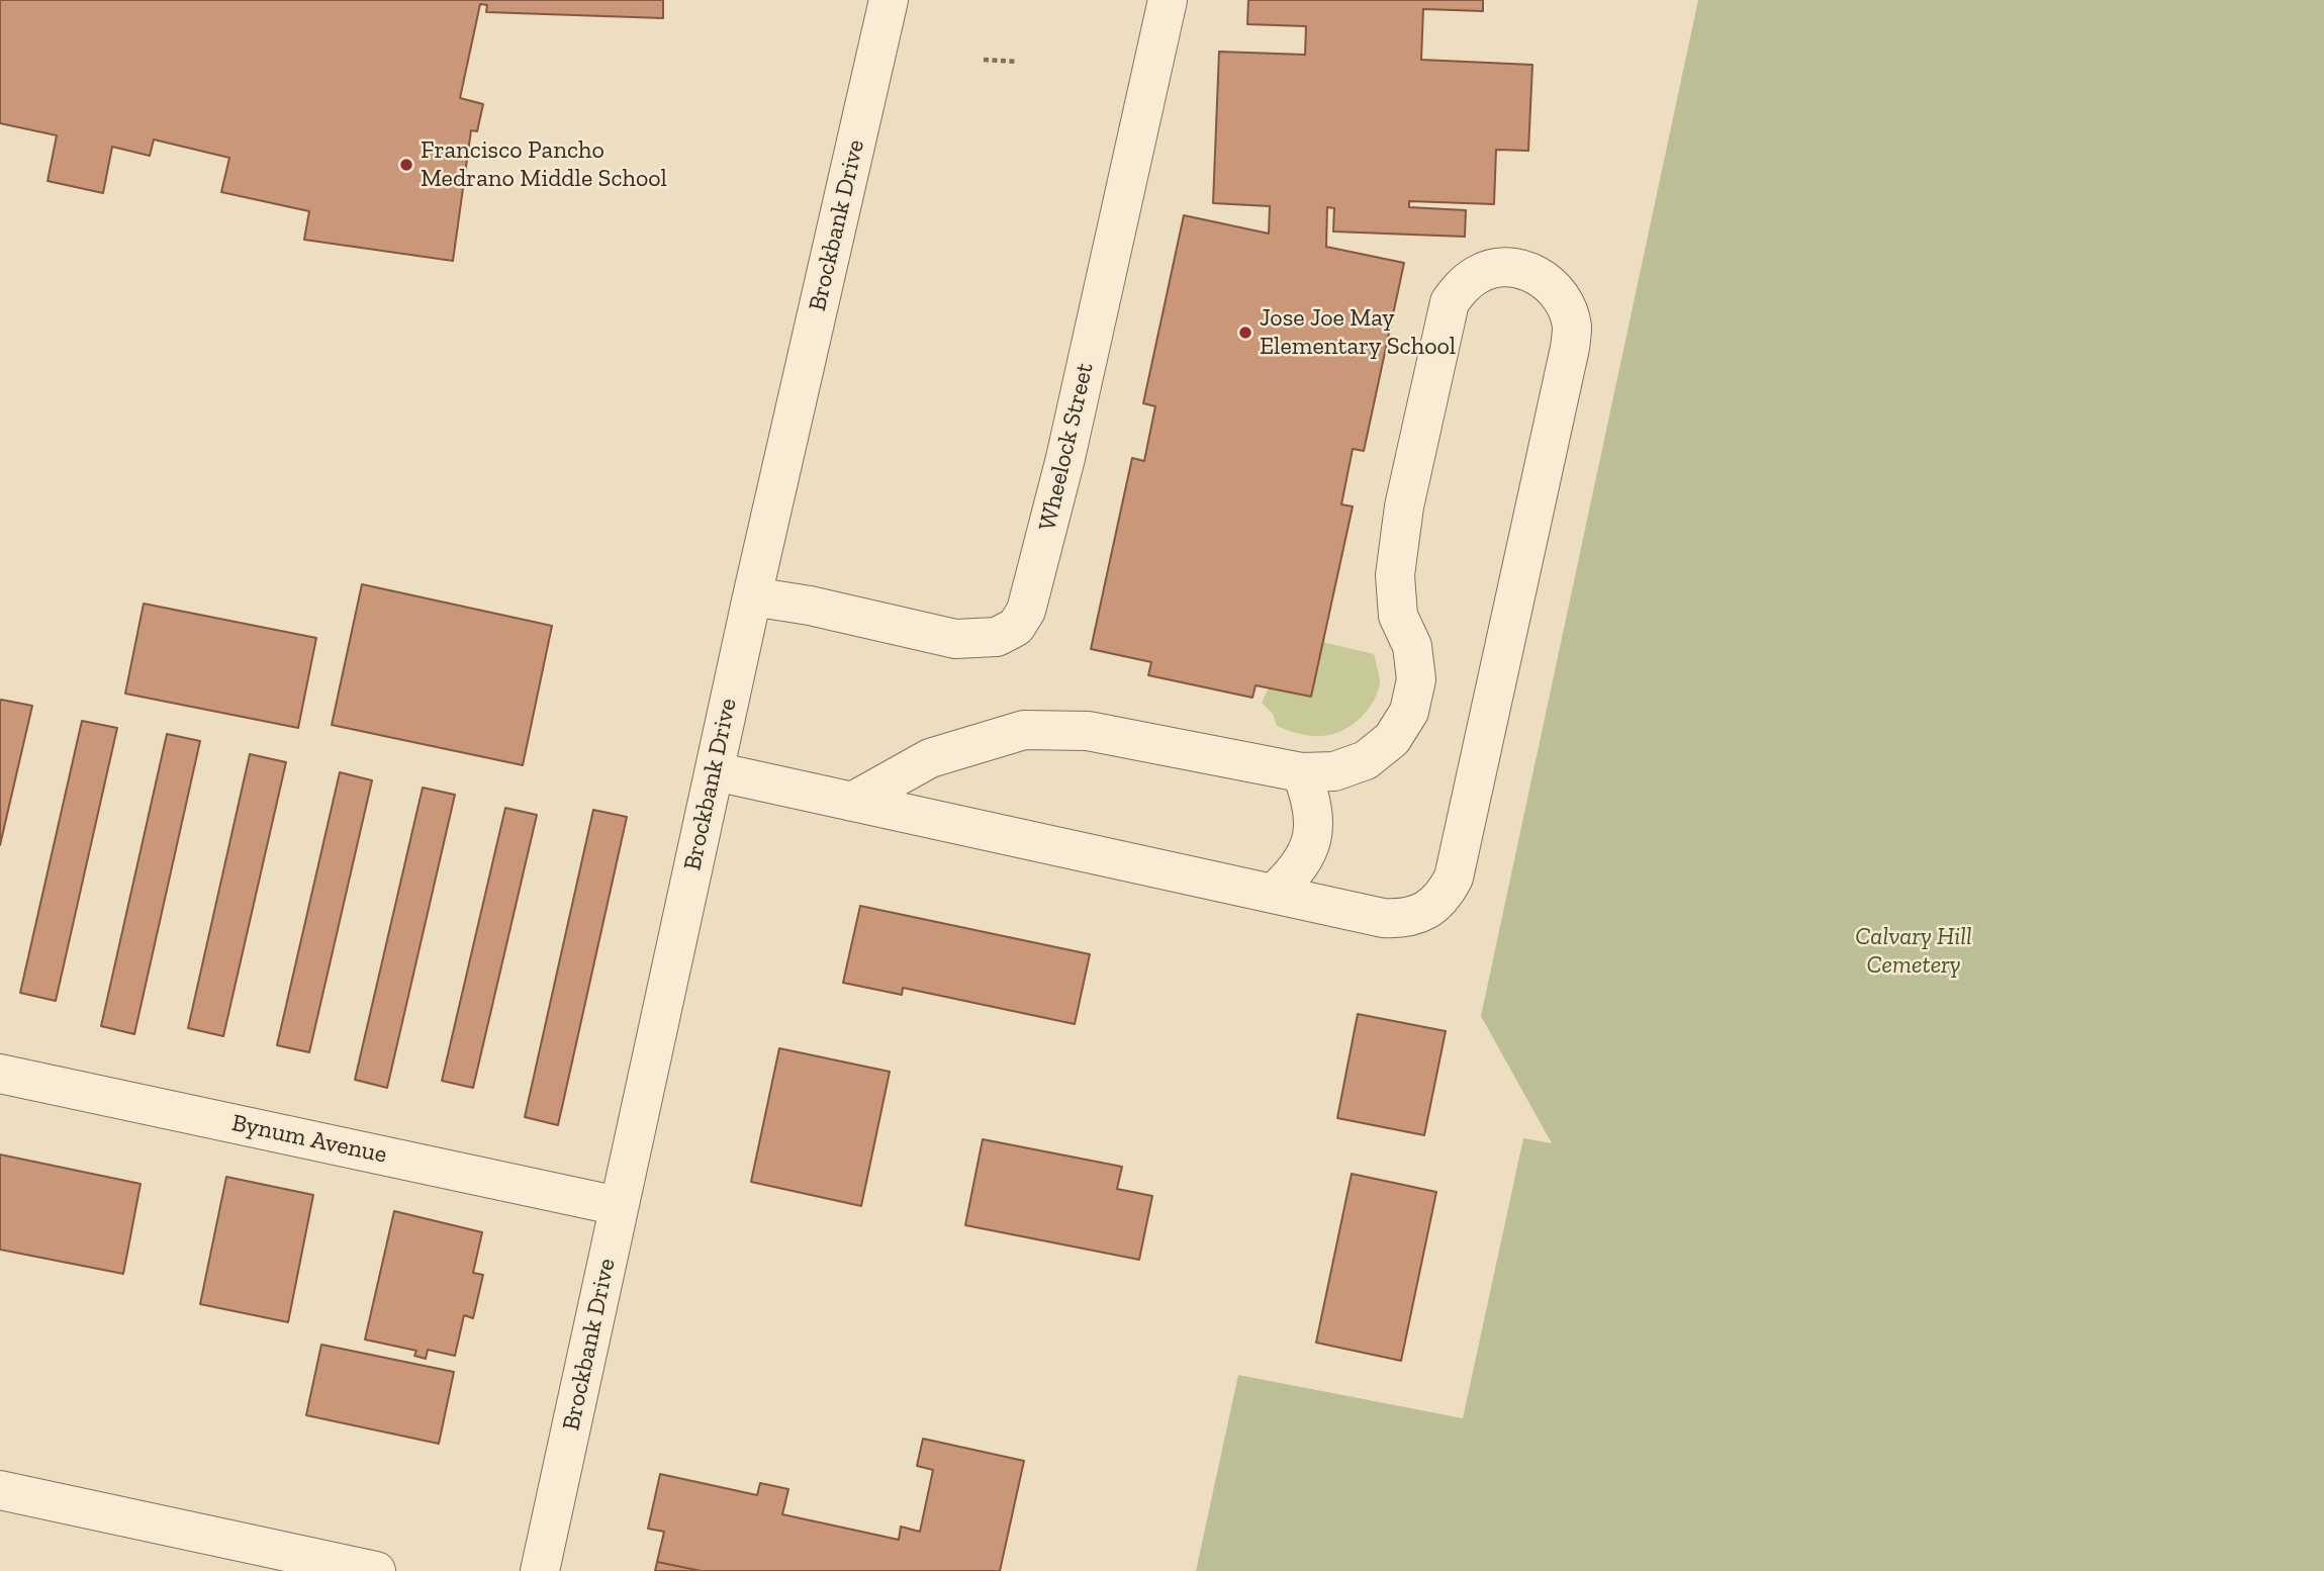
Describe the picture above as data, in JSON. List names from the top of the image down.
{
  "streets": {
    "street": ["Brockbank Drive", "Wheelock Street", "Bynum Avenue"]
  },
  "crossings": [
    ["Brockbank Drive", "Wheelock Street"],
    ["Brockbank Drive", "Bynum Avenue"]
  ],
  "parks": ["Calvary Hill Cemetery"],
  "places": ["Francisco Pancho Medrano Middle School", "Jose Joe May Elementary School"]
}
